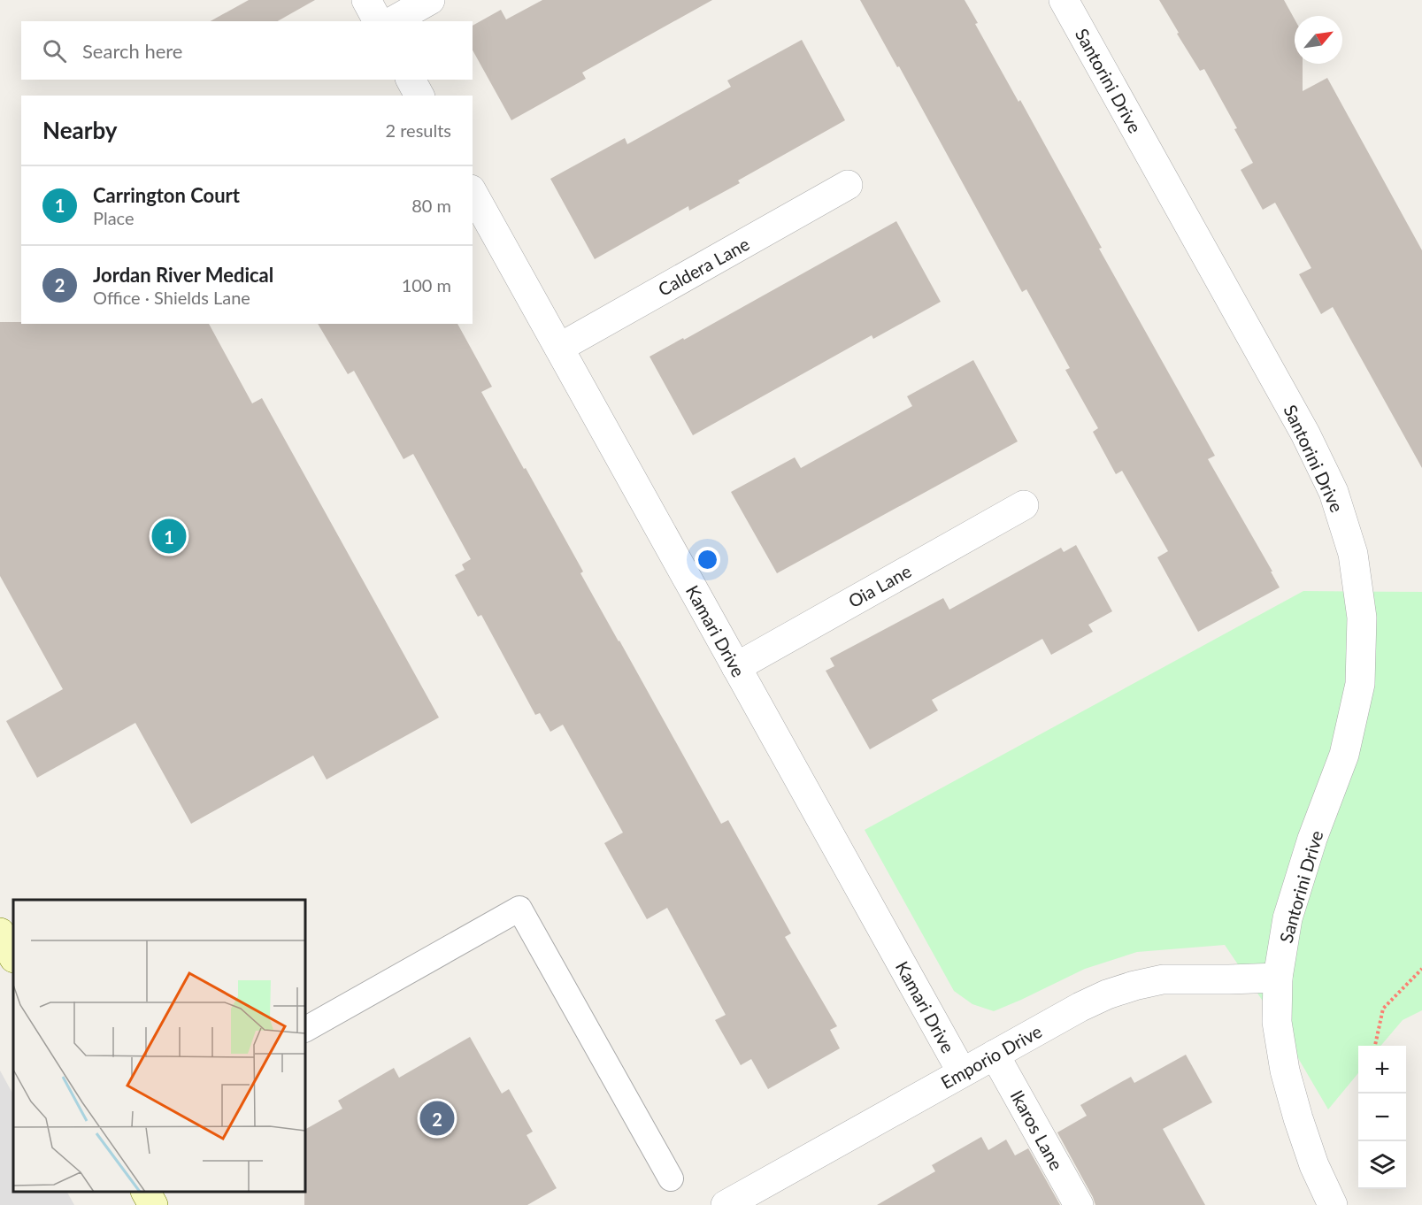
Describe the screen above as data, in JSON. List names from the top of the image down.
{
  "streets": {
    "street": [
      "Santorini Drive",
      "Caldera Lane",
      "Oia Lane",
      "Kamari Drive",
      "Emporio Drive",
      "Ikaros Lane"
    ]
  },
  "crossings": [
    ["Santorini Drive", "Emporio Drive"],
    ["Caldera Lane", "Kamari Drive"],
    ["Oia Lane", "Kamari Drive"],
    ["Kamari Drive", "Emporio Drive"],
    ["Emporio Drive", "Ikaros Lane"]
  ],
  "north": "top right",
  "page": {
    "search": "Search here",
    "heading": ["Nearby", "2 results"],
    "list": [
      {
        "mark": "1",
        "name": "Carrington Court",
        "note": "Place",
        "value": "80 m"
      },
      {
        "mark": "2",
        "name": "Jordan River Medical",
        "note": "Office · Shields Lane",
        "value": "100 m"
      }
    ],
    "pins": ["1", "2"],
    "map_buttons": ["+", "−"]
  }
}
